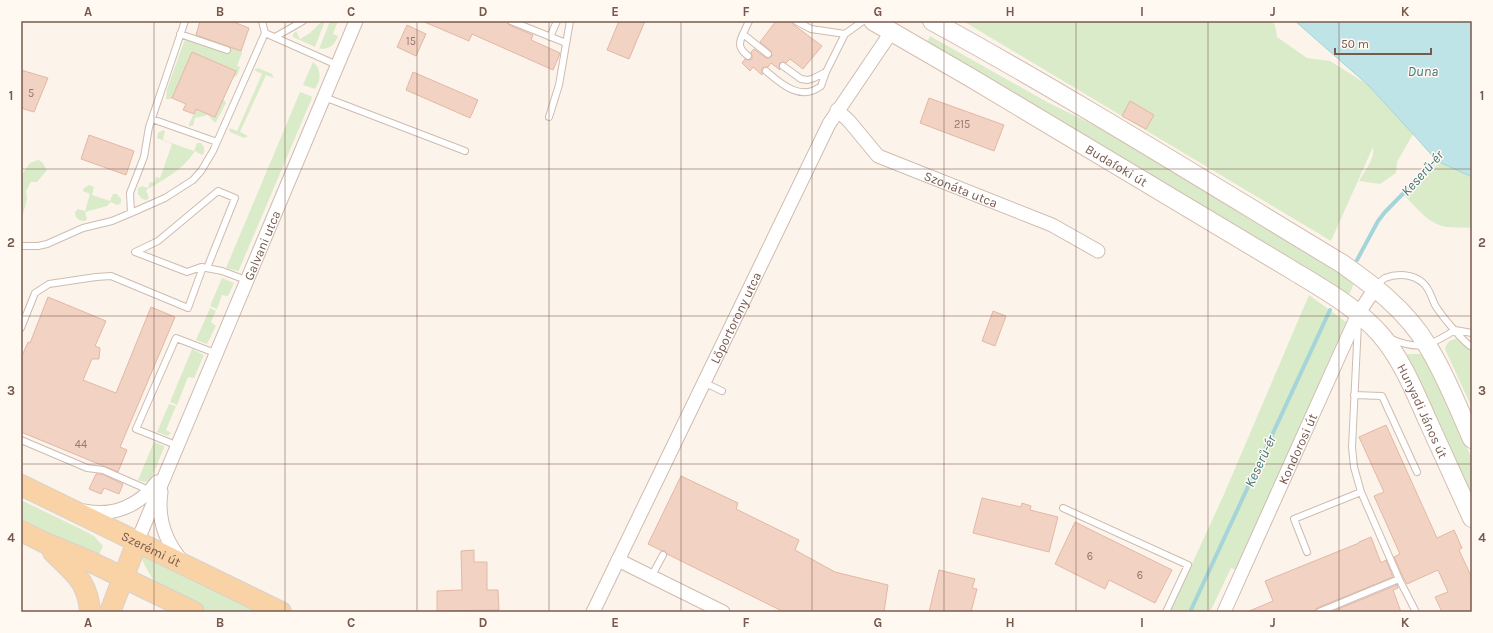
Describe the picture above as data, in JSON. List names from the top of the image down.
{
  "streets": {
    "main road": [
      "Budafoki út",
      "Galvani utca",
      "Hunyadi János út",
      "Szerémi út"
    ],
    "street": ["Szonáta utca", "Lőportorony utca", "Kondorosi út"]
  },
  "crossings": [
    ["Budafoki út", "Lőportorony utca"],
    ["Budafoki út", "Hunyadi János út"],
    ["Budafoki út", "Kondorosi út"],
    ["Szonáta utca", "Lőportorony utca"],
    ["Galvani utca", "Szerémi út"],
    ["Hunyadi János út", "Kondorosi út"]
  ],
  "water": ["Duna", "Keserű-ér"],
  "house_numbers": [
    "15",
    "5",
    "215",
    "44",
    "6",
    "6"
  ],
  "scale_bar": "50 m",
  "grid": {
    "columns": [
      "A",
      "B",
      "C",
      "D",
      "E",
      "F",
      "G",
      "H",
      "I",
      "J",
      "K"
    ],
    "rows": [
      "1",
      "2",
      "3",
      "4"
    ]
  }
}
